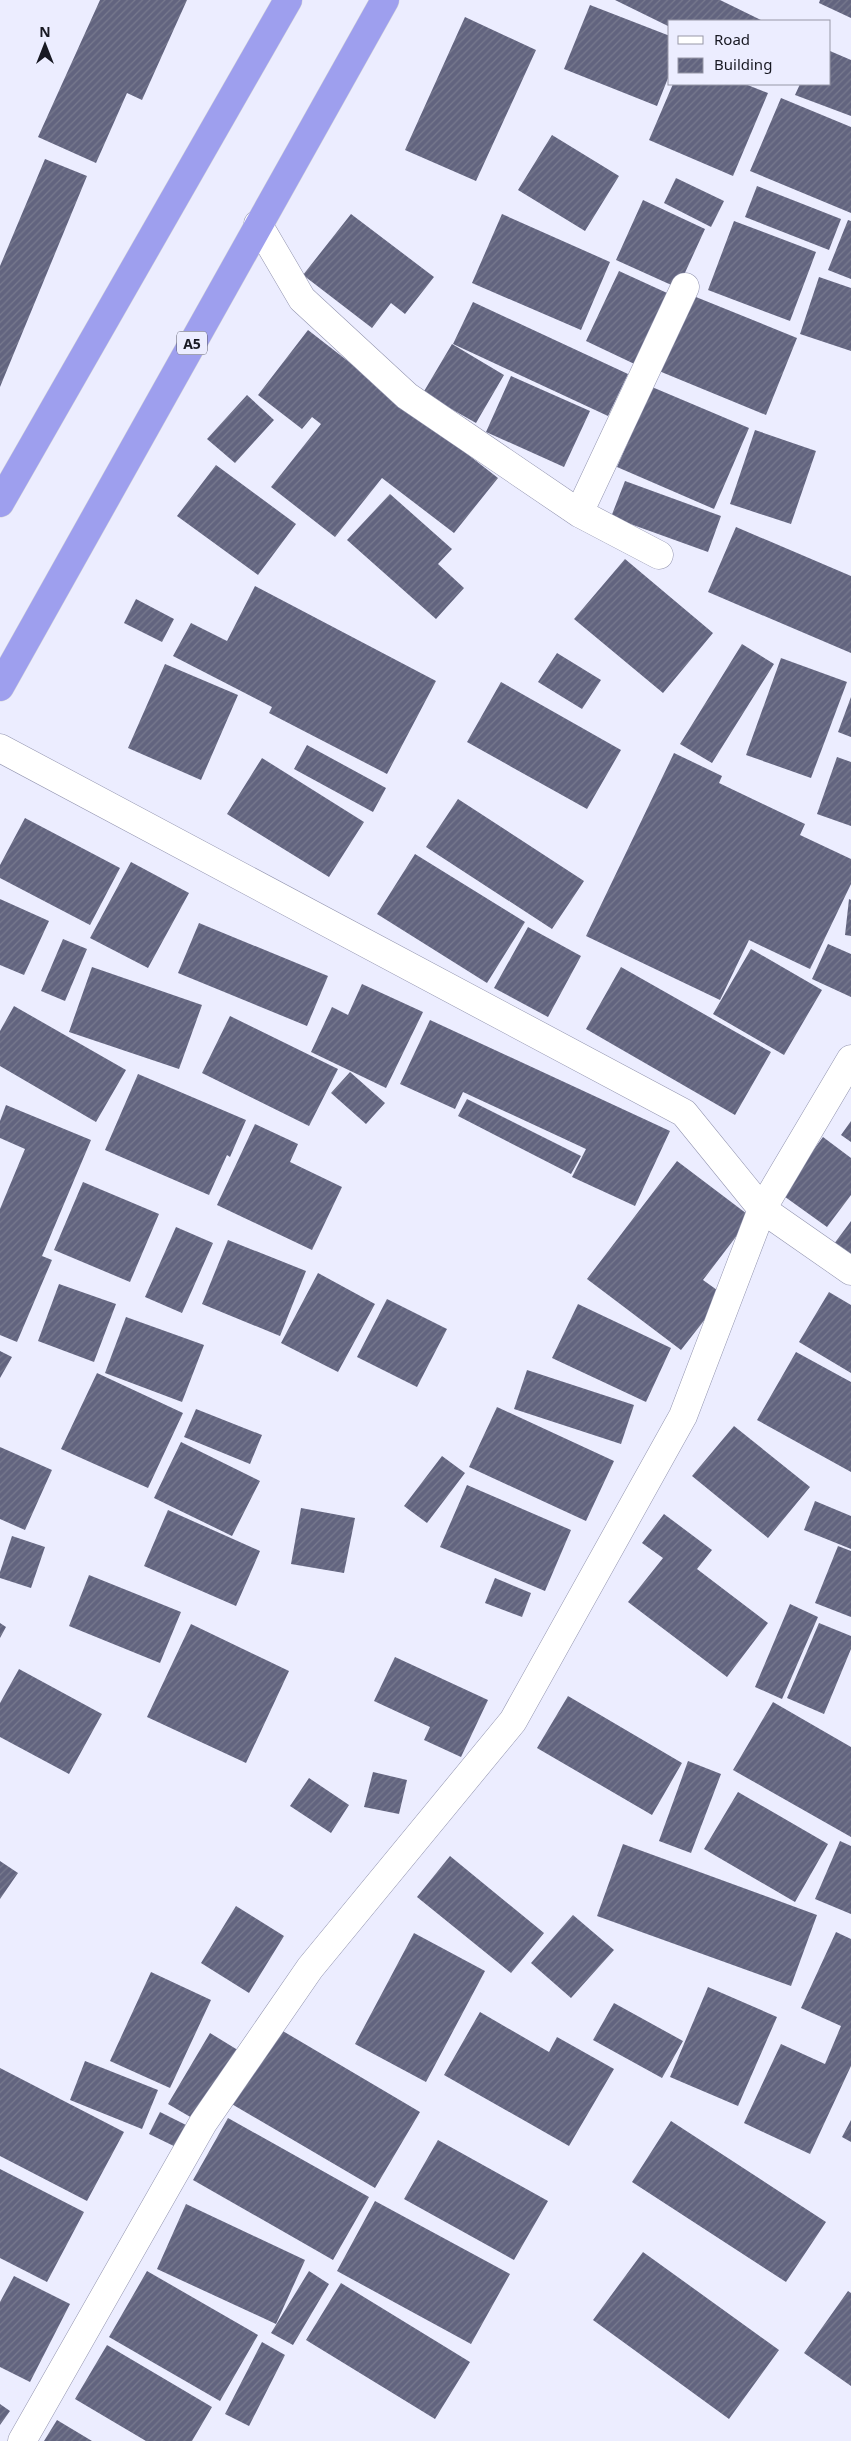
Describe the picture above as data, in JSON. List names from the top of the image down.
{
  "streets": {
    "highway": ["A5"]
  },
  "legend": ["Road", "Building"],
  "north": "top"
}
